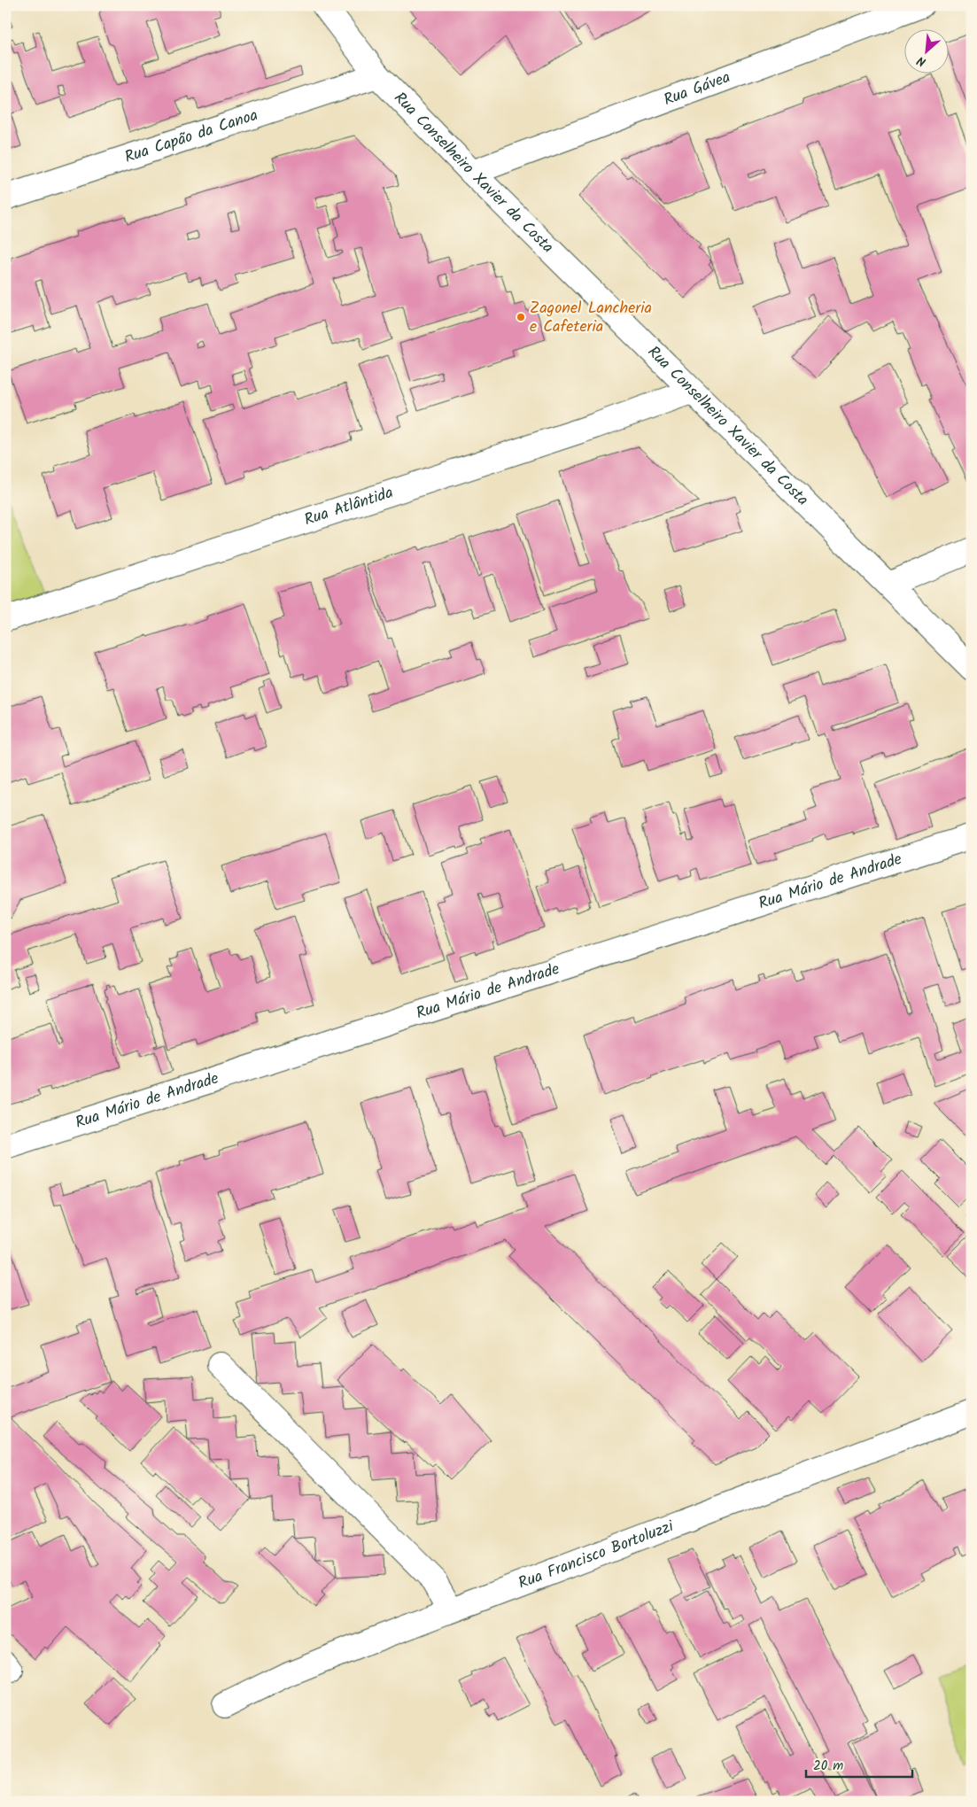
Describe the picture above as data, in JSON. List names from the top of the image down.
{
  "streets": {
    "street": [
      "Rua Gávea",
      "Rua Capão da Canoa",
      "Rua Conselheiro Xavier da Costa",
      "Rua Atlântida",
      "Rua Mário de Andrade",
      "Rua Francisco Bortoluzzi"
    ]
  },
  "crossings": [
    ["Rua Gávea", "Rua Conselheiro Xavier da Costa"],
    ["Rua Capão da Canoa", "Rua Conselheiro Xavier da Costa"],
    ["Rua Conselheiro Xavier da Costa", "Rua Atlântida"]
  ],
  "places": ["Zagonel Lancheria e Cafeteria"],
  "scale_bar": "20 m",
  "north": "bottom left"
}
